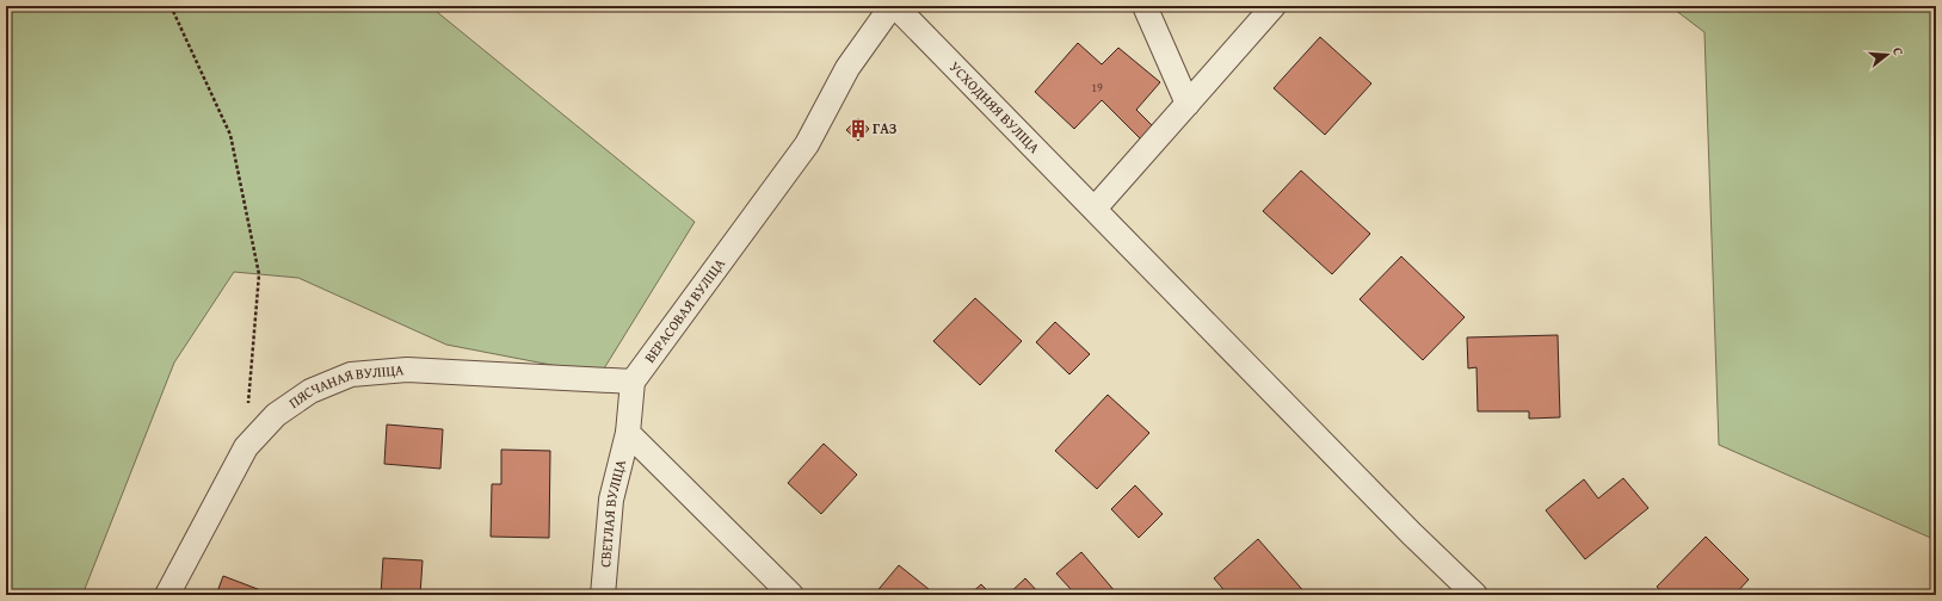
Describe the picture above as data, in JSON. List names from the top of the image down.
{
  "streets": {
    "street": [
      "УСХОДНЯЯ ВУЛІЦА",
      "ВЕРАСОВАЯ ВУЛІЦА",
      "ПЯСЧАНАЯ ВУЛІЦА",
      "СВЕТЛАЯ ВУЛІЦА"
    ]
  },
  "crossings": [
    ["УСХОДНЯЯ ВУЛІЦА", "ВЕРАСОВАЯ ВУЛІЦА"],
    ["ВЕРАСОВАЯ ВУЛІЦА", "ПЯСЧАНАЯ ВУЛІЦА"]
  ],
  "places": {
    "building": ["ГАЗ"]
  },
  "house_numbers": ["19"],
  "north": "right"
}
